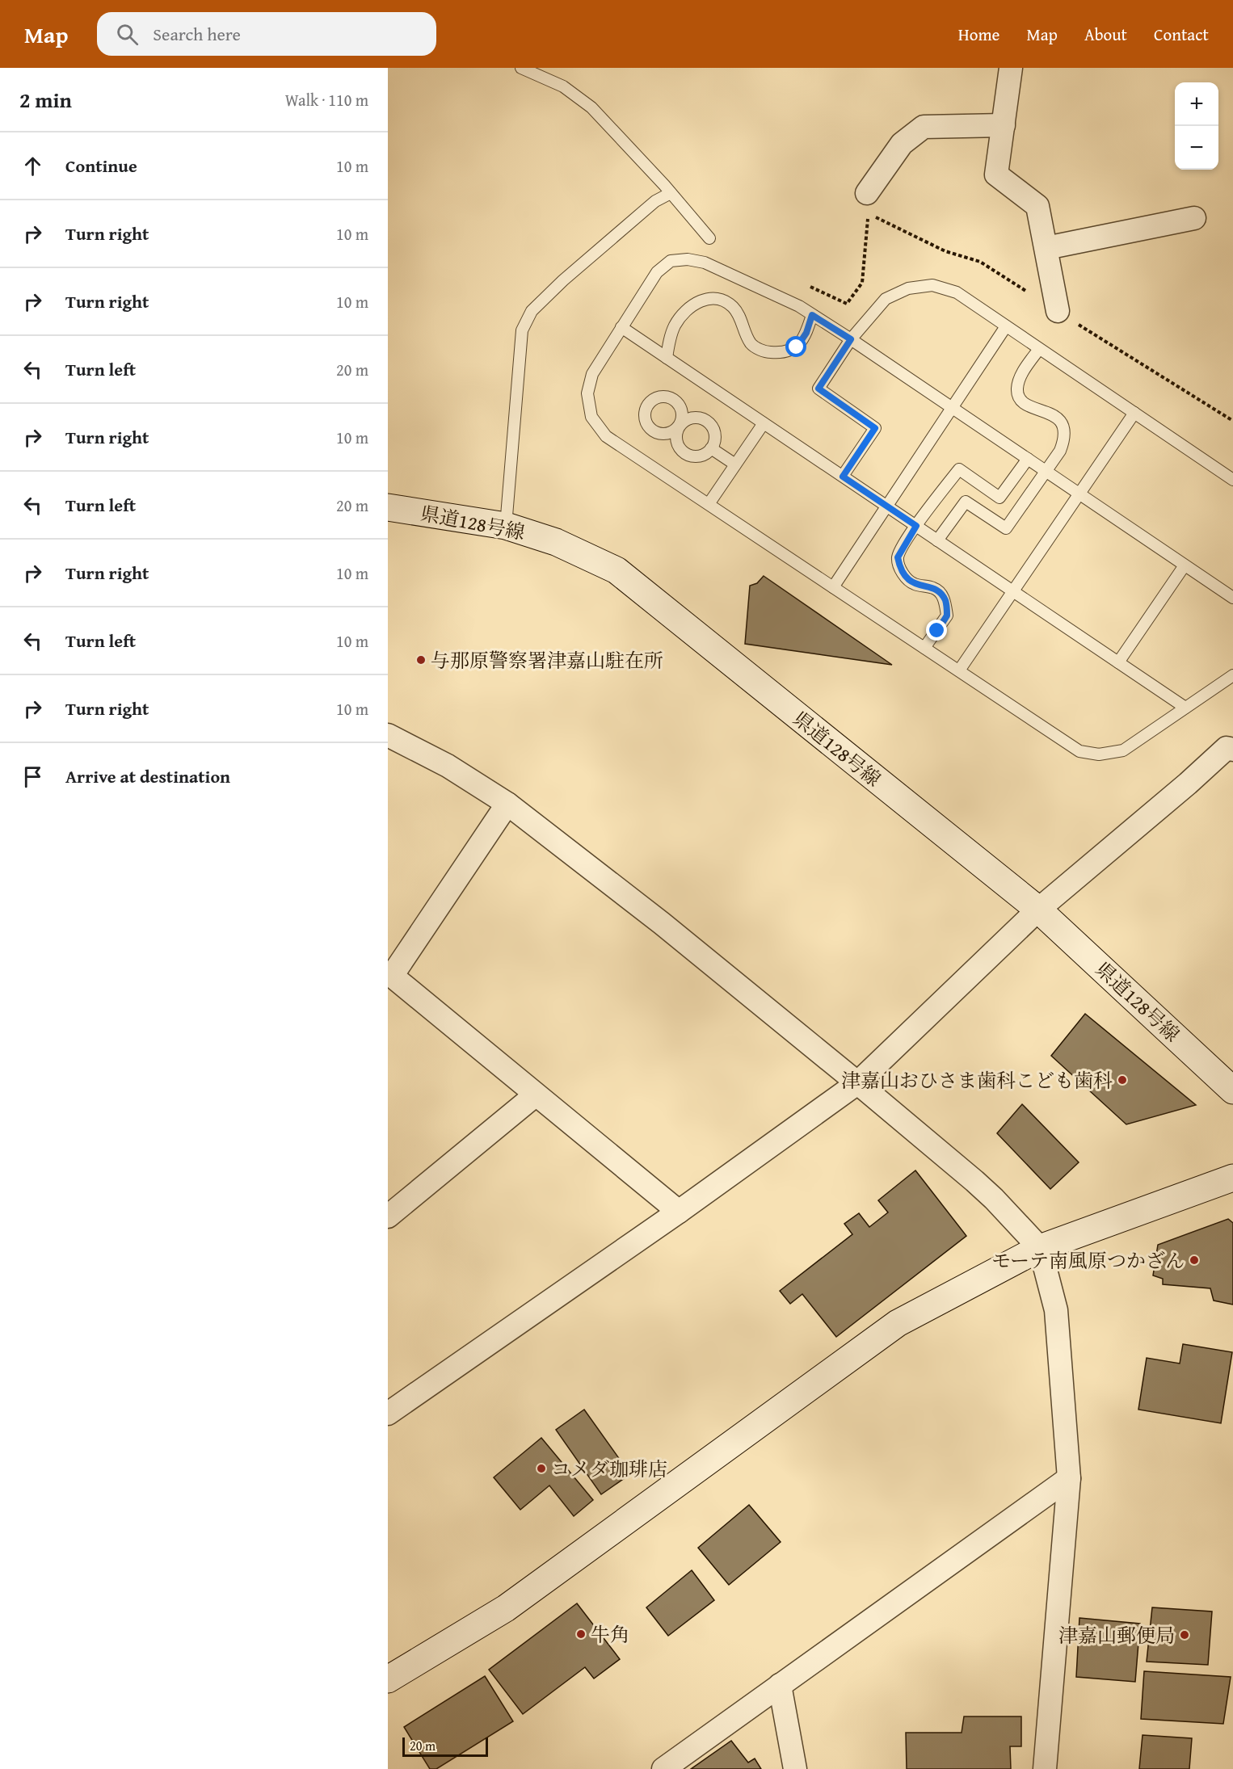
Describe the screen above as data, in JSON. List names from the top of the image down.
{
  "streets": {
    "main road": ["県道128号線"]
  },
  "places": [
    "与那原警察署津嘉山駐在所",
    "津嘉山おひさま歯科こども歯科",
    "モーテ南風原つかざん",
    "コメダ珈琲店",
    "牛角",
    "津嘉山郵便局"
  ],
  "scale_bar": "20 m",
  "page": {
    "header": "Map",
    "search": "Search here",
    "nav": [
      "Home",
      "Map",
      "About",
      "Contact"
    ],
    "heading": ["2 min", "Walk · 110 m"],
    "map_buttons": ["+", "−"],
    "list": [
      ["Continue", "10 m"],
      ["Turn right", "10 m"],
      ["Turn right", "10 m"],
      ["Turn left", "20 m"],
      ["Turn right", "10 m"],
      ["Turn left", "20 m"],
      ["Turn right", "10 m"],
      ["Turn left", "10 m"],
      ["Turn right", "10 m"],
      "Arrive at destination"
    ],
    "scale": "20 m"
  }
}
